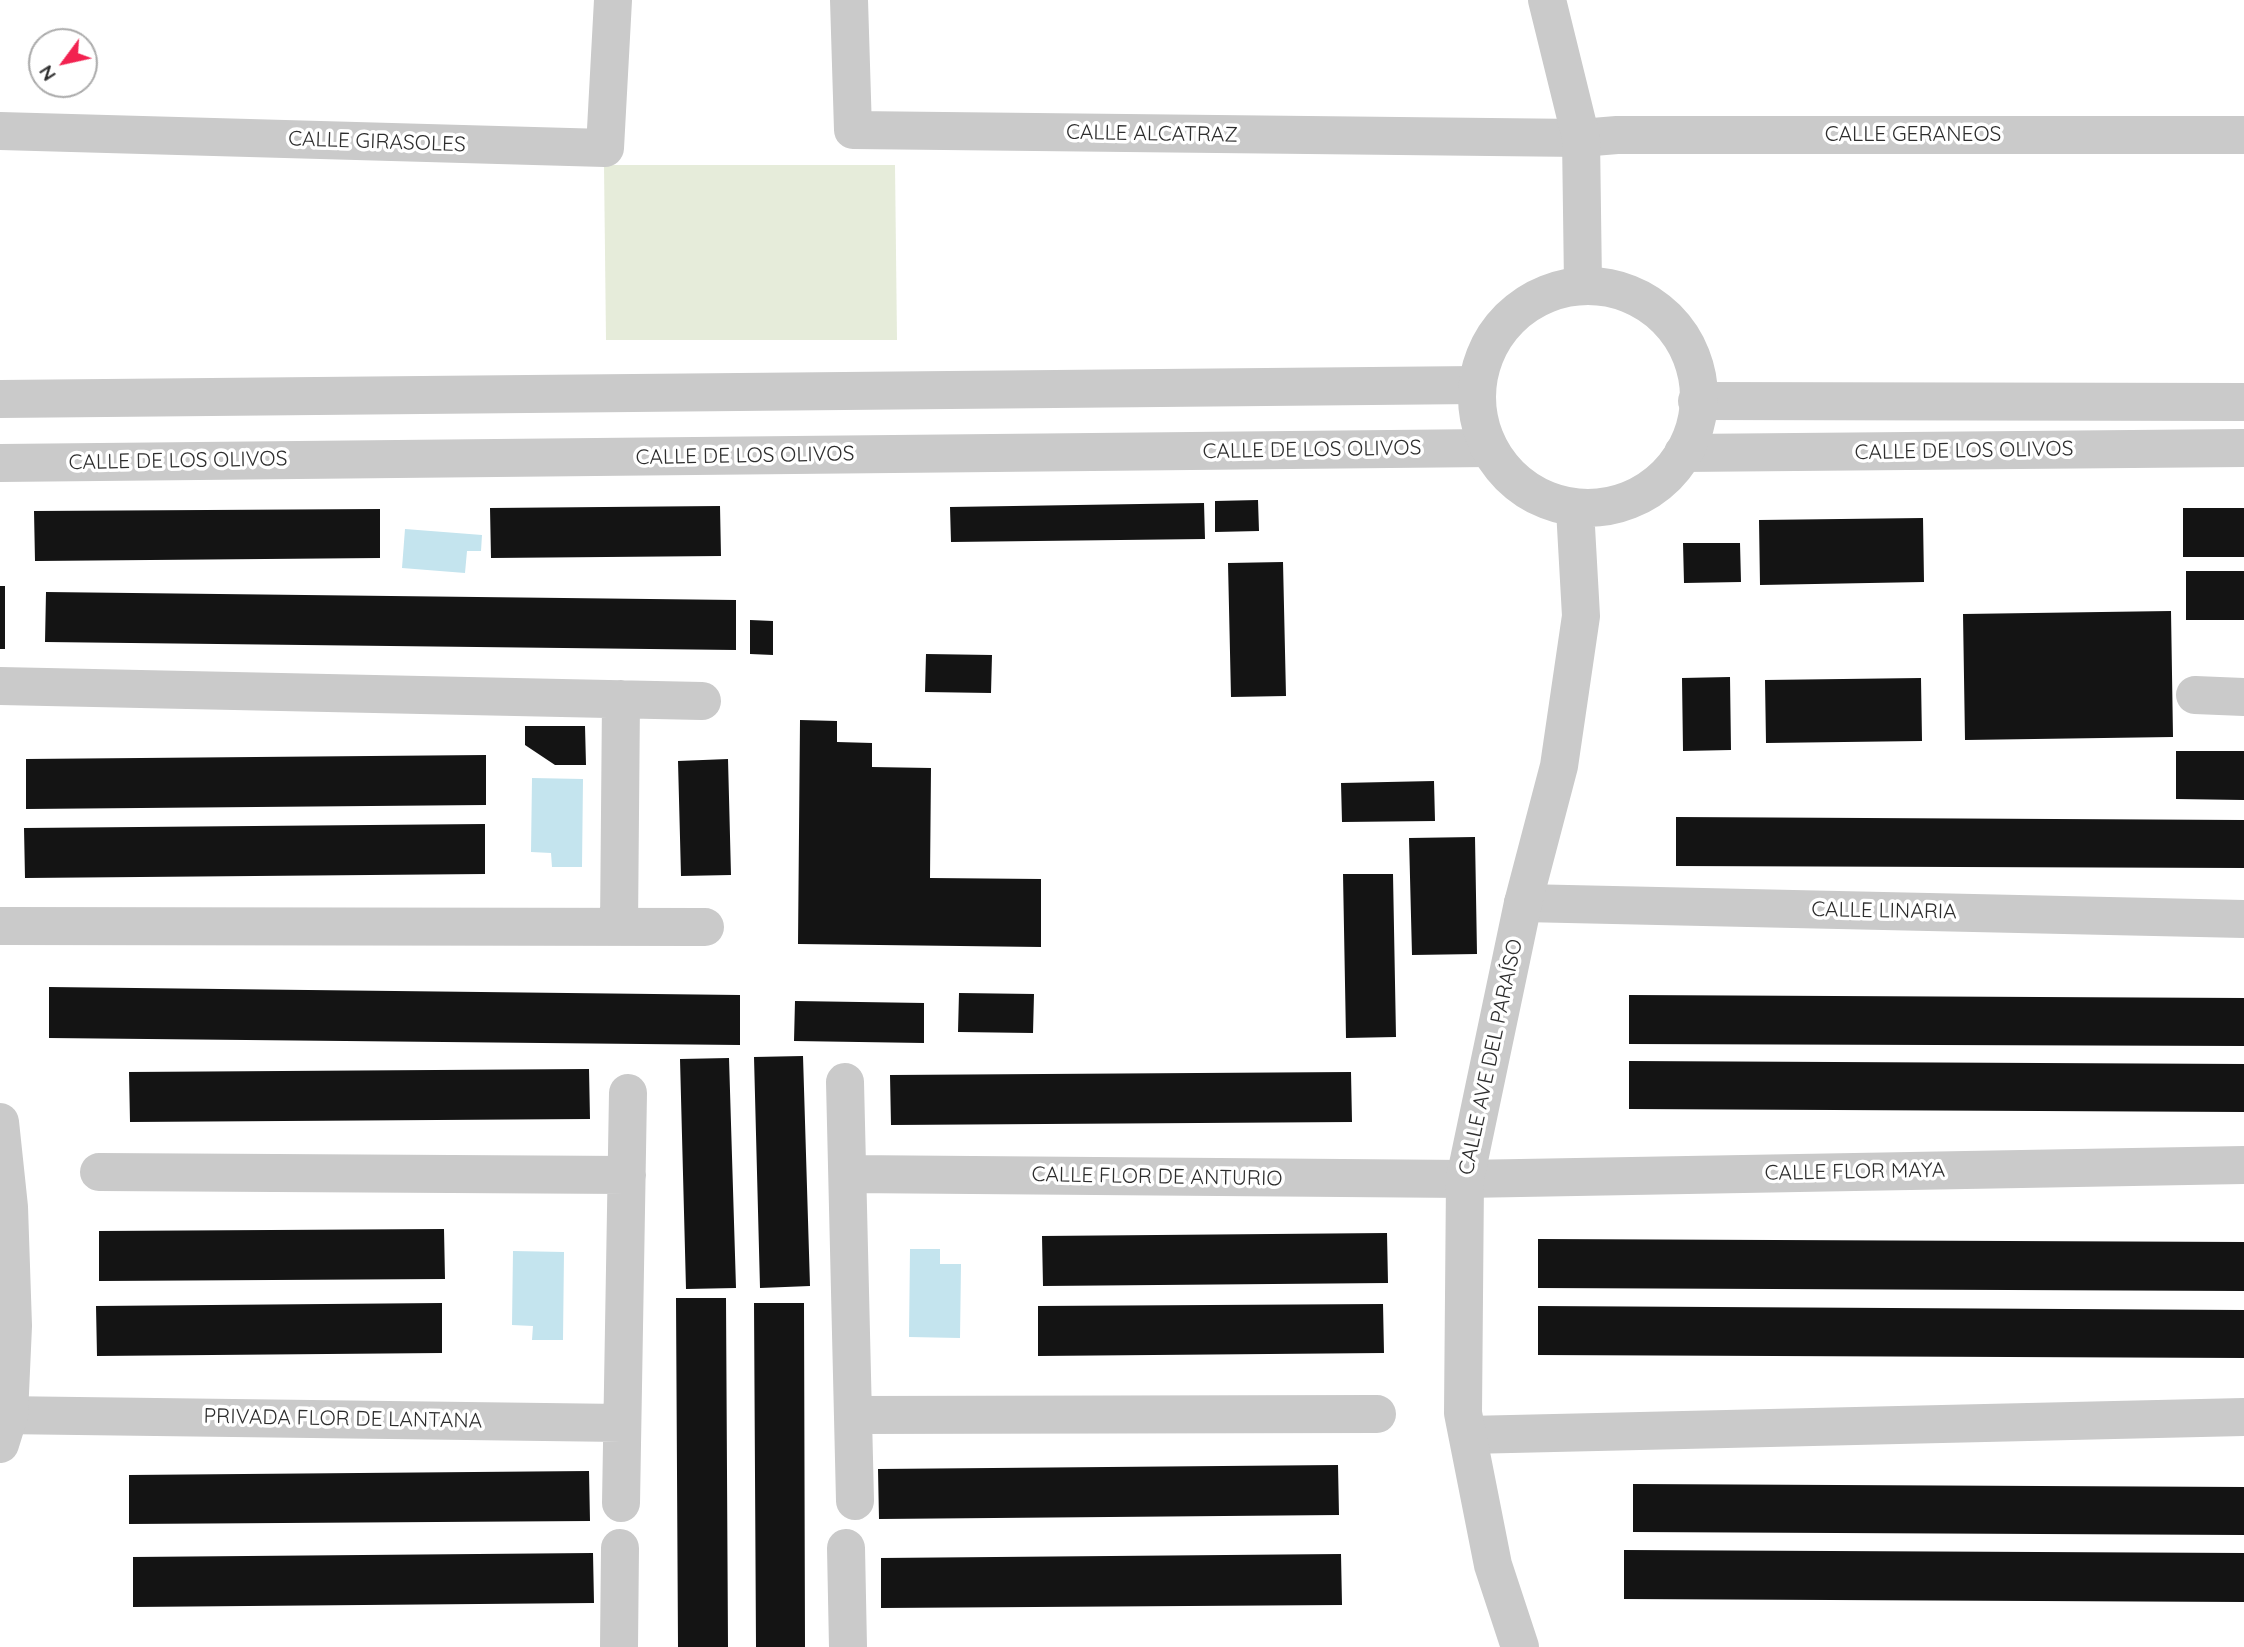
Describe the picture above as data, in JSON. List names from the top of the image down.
{
  "streets": {
    "street": [
      "CALLE ALCATRAZ",
      "CALLE GERANEOS",
      "CALLE GIRASOLES",
      "CALLE DE LOS OLIVOS",
      "CALLE LINARIA",
      "CALLE AVE DEL PARAÍSO",
      "CALLE FLOR MAYA",
      "CALLE FLOR DE ANTURIO",
      "PRIVADA FLOR DE LANTANA"
    ]
  },
  "crossings": [
    ["CALLE ALCATRAZ", "CALLE GERANEOS"],
    ["CALLE DE LOS OLIVOS", "CALLE AVE DEL PARAÍSO"],
    ["CALLE LINARIA", "CALLE AVE DEL PARAÍSO"],
    ["CALLE AVE DEL PARAÍSO", "CALLE FLOR MAYA"],
    ["CALLE AVE DEL PARAÍSO", "CALLE FLOR DE ANTURIO"],
    ["CALLE FLOR MAYA", "CALLE FLOR DE ANTURIO"]
  ],
  "north": "bottom left"
}
